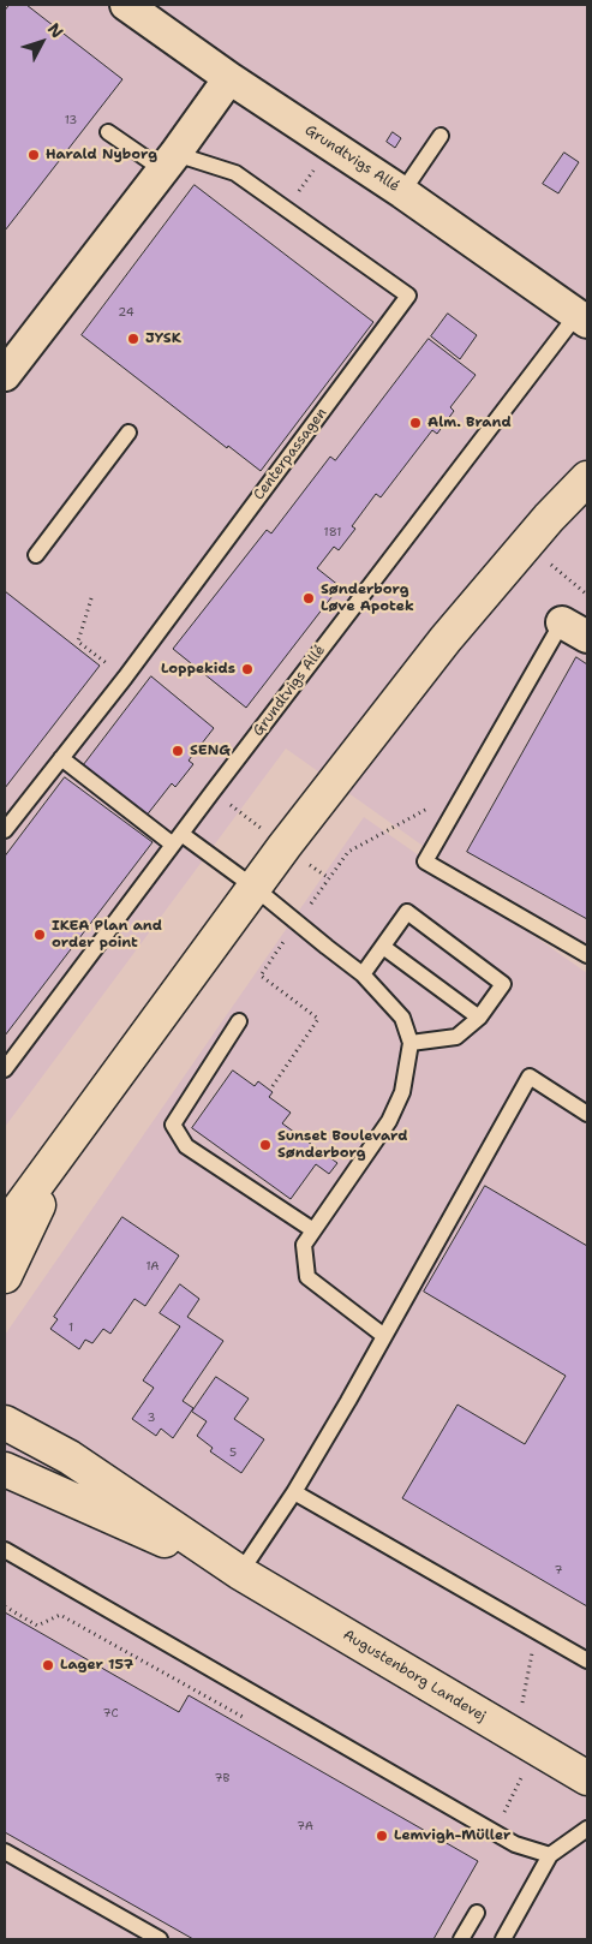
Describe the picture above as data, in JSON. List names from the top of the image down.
{
  "streets": {
    "street": ["Grundtvigs Allé", "Augustenborg Landevej"],
    "lane": ["Centerpassagen"]
  },
  "places": [
    "Harald Nyborg",
    "JYSK",
    "Alm. Brand",
    "Sønderborg Løve Apotek",
    "Loppekids",
    "SENG",
    "IKEA Plan and order point",
    "Sunset Boulevard Sønderborg",
    "Lager 157",
    "Lemvigh-Müller"
  ],
  "house_numbers": [
    "13",
    "24",
    "181",
    "1A",
    "1",
    "3",
    "5",
    "7",
    "7C",
    "7B",
    "7A"
  ],
  "north": "top right"
}
